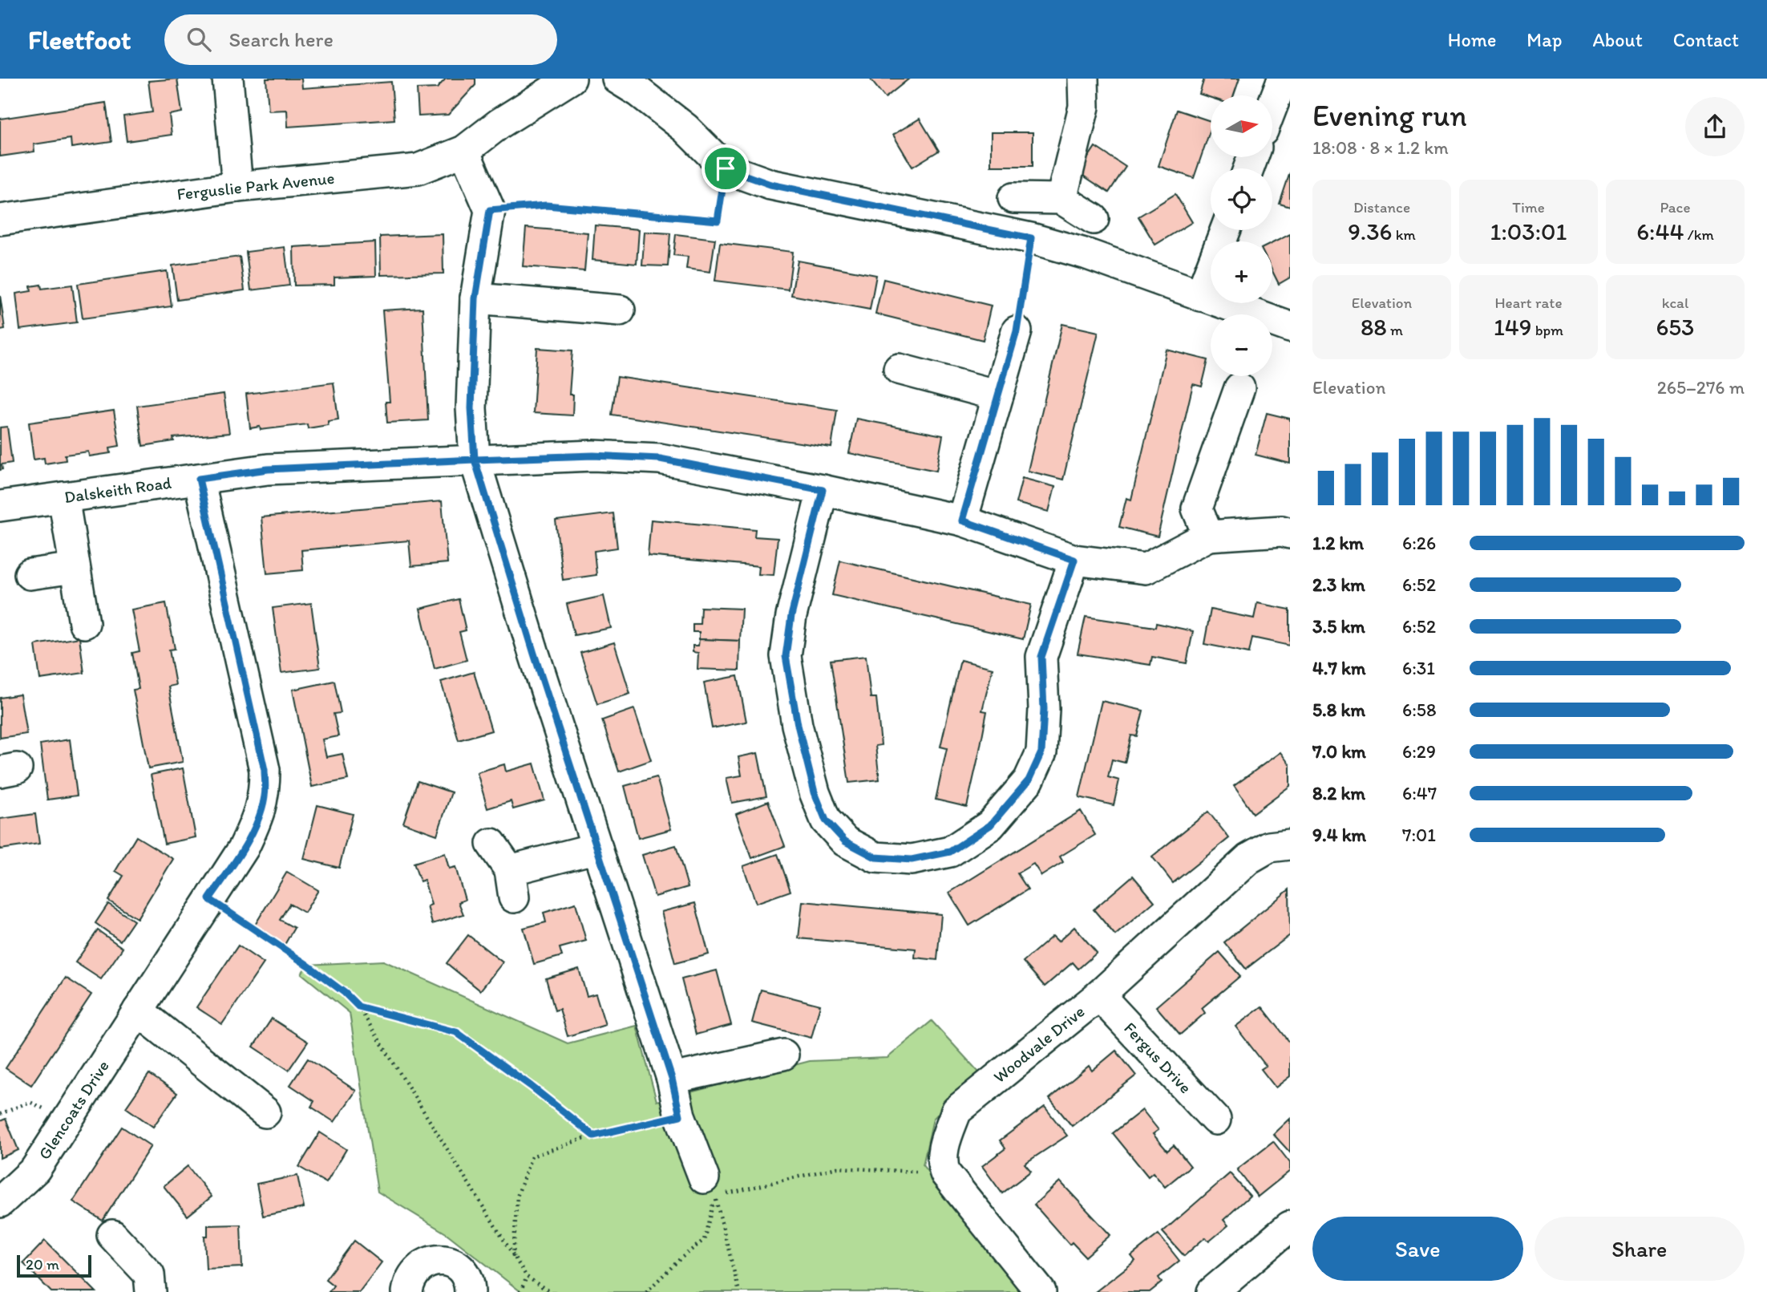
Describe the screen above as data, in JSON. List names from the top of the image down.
{
  "streets": {
    "street": [
      "Ferguslie Park Avenue",
      "Dalskeith Road",
      "Woodvale Drive",
      "Fergus Drive",
      "Glencoats Drive"
    ]
  },
  "crossings": [
    ["Dalskeith Road", "Glencoats Drive"],
    ["Woodvale Drive", "Fergus Drive"]
  ],
  "scale_bar": "20 m",
  "north": "right",
  "page": {
    "header": "Fleetfoot",
    "search": "Search here",
    "nav": [
      "Home",
      "Map",
      "About",
      "Contact"
    ],
    "heading": ["Evening run", "18:08 · 8 × 1.2 km"],
    "map_buttons": ["+", "−"],
    "stats": [
      ["Distance", "9.36 km"],
      ["Time", "1:03:01"],
      ["Pace", "6:44 /km"],
      ["Elevation", "88 m"],
      ["Heart rate", "149 bpm"],
      ["kcal", "653"]
    ],
    "chart": ["Elevation", "265–276 m"],
    "list": [
      {
        "name": "1.2 km",
        "note": "6:26"
      },
      {
        "name": "2.3 km",
        "note": "6:52"
      },
      {
        "name": "3.5 km",
        "note": "6:52"
      },
      {
        "name": "4.7 km",
        "note": "6:31"
      },
      {
        "name": "5.8 km",
        "note": "6:58"
      },
      {
        "name": "7.0 km",
        "note": "6:29"
      },
      {
        "name": "8.2 km",
        "note": "6:47"
      },
      {
        "name": "9.4 km",
        "note": "7:01"
      }
    ],
    "buttons": ["Save", "Share"],
    "scale": "20 m"
  }
}
